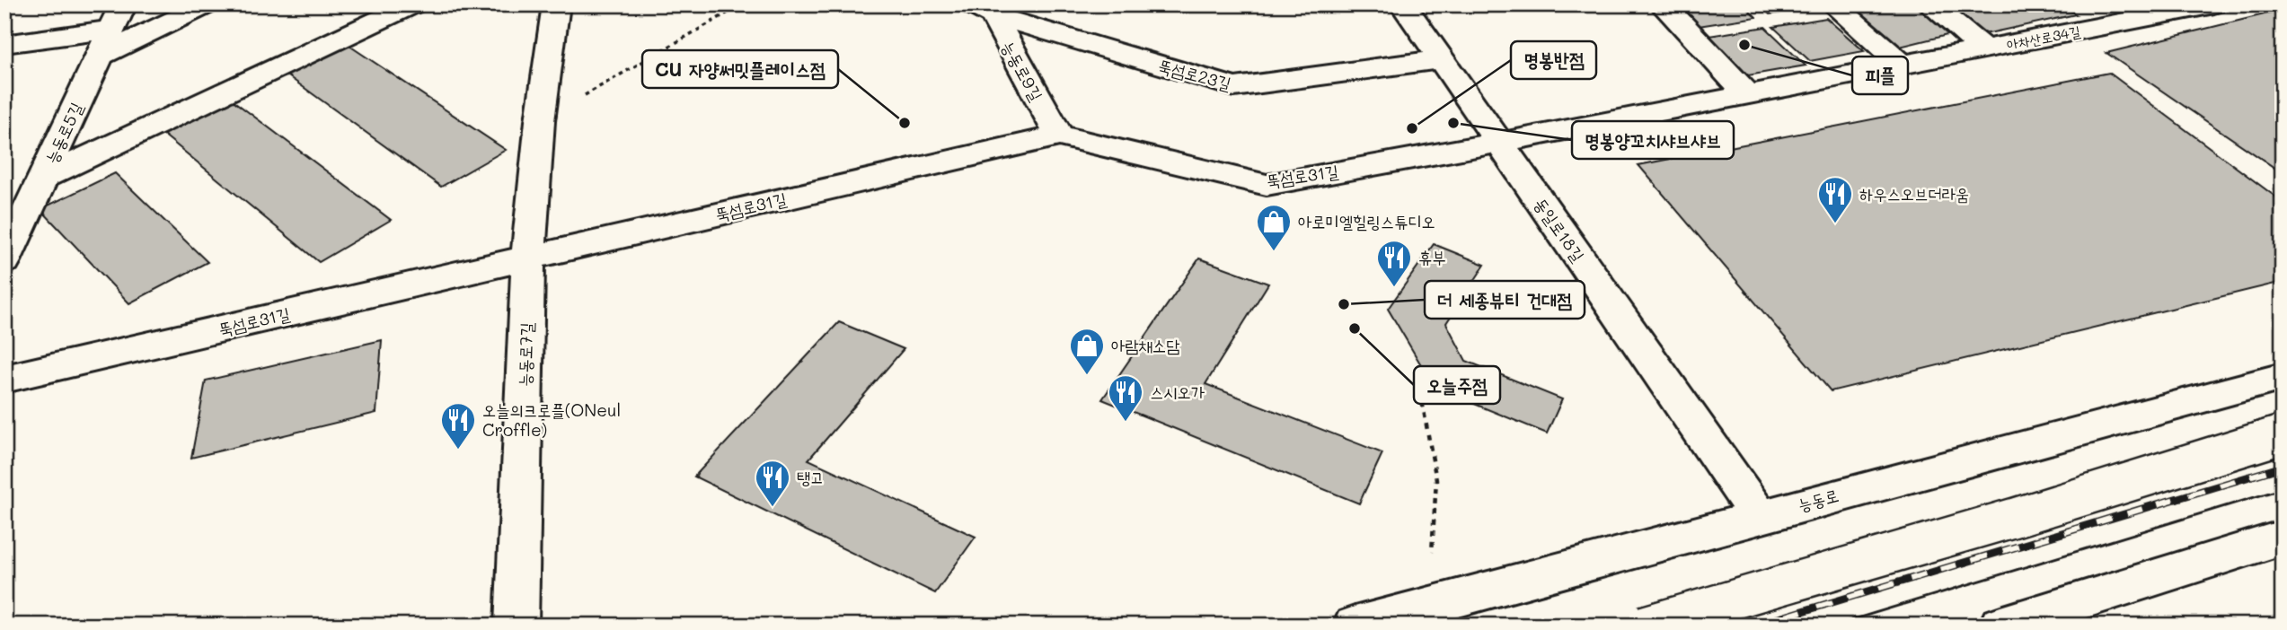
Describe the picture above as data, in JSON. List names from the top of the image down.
{
  "streets": {
    "main road": [
      "아차산로34길",
      "능동로9길",
      "뚝섬로23길",
      "능동로5길",
      "뚝섬로31길",
      "동일로18길",
      "능동로7길",
      "능동로"
    ]
  },
  "crossings": [
    ["아차산로34길", "뚝섬로31길"],
    ["아차산로34길", "동일로18길"],
    ["능동로9길", "뚝섬로23길"],
    ["능동로9길", "뚝섬로31길"],
    ["뚝섬로23길", "동일로18길"],
    ["뚝섬로31길", "동일로18길"],
    ["뚝섬로31길", "능동로7길"],
    ["동일로18길", "능동로"]
  ],
  "places": {
    "other": [
      "피플",
      "CU 자양써밋플레이스점",
      "명봉양꼬치샤브샤브",
      "명봉반점",
      "더 세종뷰티 건대점",
      "오늘주점"
    ],
    "restaurant": [
      "하우스오브더라움",
      "휴부",
      "스시오가",
      "오늘의크로플(ONeul Croffle)",
      "탱고"
    ],
    "shop": ["아로미엘힐링스튜디오", "아람채소담"]
  }
}
